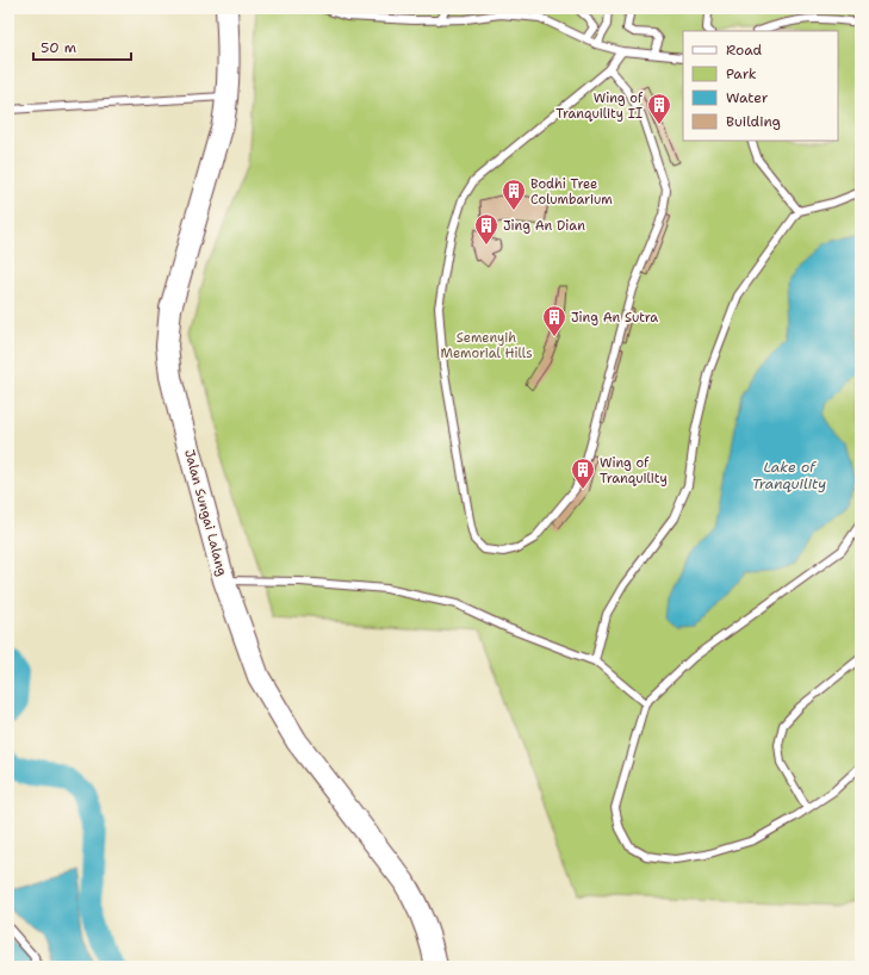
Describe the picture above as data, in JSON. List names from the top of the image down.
{
  "streets": {
    "street": ["Jalan Sungai Lalang"]
  },
  "water": ["Lake of Tranquility"],
  "parks": ["Semenyih Memorial Hills"],
  "places": {
    "building": [
      "Wing of Tranquility II",
      "Bodhi Tree Columbarium",
      "Jing An Dian",
      "Jing An Sutra",
      "Wing of Tranquility"
    ]
  },
  "legend": [
    "Road",
    "Park",
    "Water",
    "Building"
  ],
  "scale_bar": "50 m"
}
